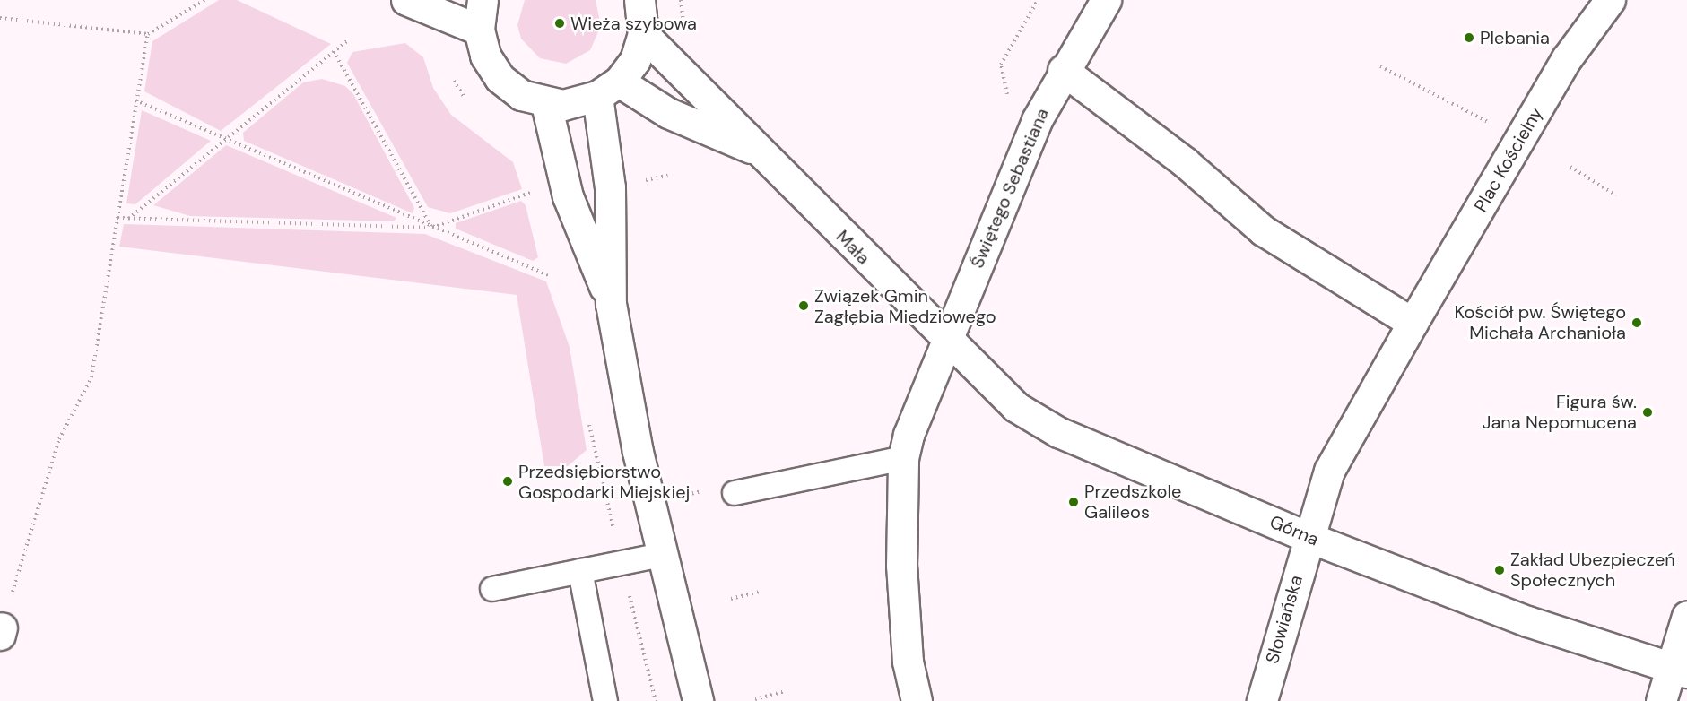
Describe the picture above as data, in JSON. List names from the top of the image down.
{
  "streets": {
    "street": [
      "Plac Kościelny",
      "Świętego Sebastiana",
      "Mała",
      "Górna",
      "Słowiańska"
    ]
  },
  "crossings": [
    ["Plac Kościelny", "Górna"],
    ["Plac Kościelny", "Słowiańska"],
    ["Świętego Sebastiana", "Mała"],
    ["Świętego Sebastiana", "Górna"],
    ["Mała", "Górna"],
    ["Górna", "Słowiańska"]
  ],
  "places": [
    "Wieża szybowa",
    "Plebania",
    "Związek Gmin Zagłębia Miedziowego",
    "Kościół pw. Świętego Michała Archanioła",
    "Figura św. Jana Nepomucena",
    "Przedsiębiorstwo Gospodarki Miejskiej",
    "Przedszkole Galileos",
    "Zakład Ubezpieczeń Społecznych"
  ]
}
